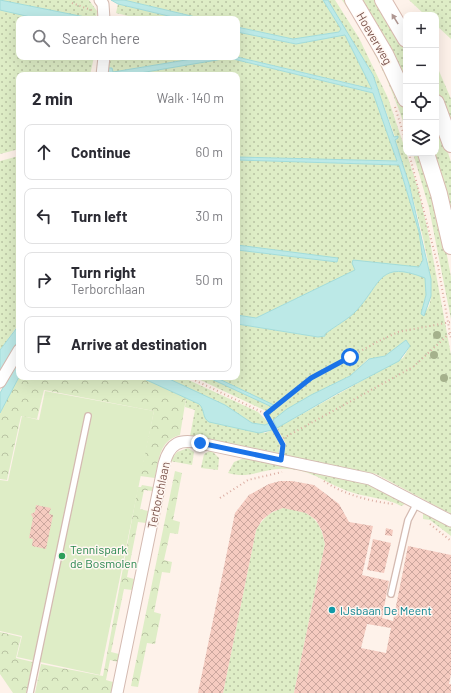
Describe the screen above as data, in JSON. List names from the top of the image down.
{
  "streets": {
    "main road": ["Hoeverweg"],
    "street": ["Terborchlaan"]
  },
  "places": ["Tennispark de Bosmolen", "IJsbaan De Meent"],
  "page": {
    "map_buttons": ["+", "−"],
    "search": "Search here",
    "heading": ["2 min", "Walk · 140 m"],
    "list": [
      ["Continue", "60 m"],
      ["Turn left", "30 m"],
      ["Turn right", "Terborchlaan", "50 m"],
      "Arrive at destination"
    ]
  }
}
